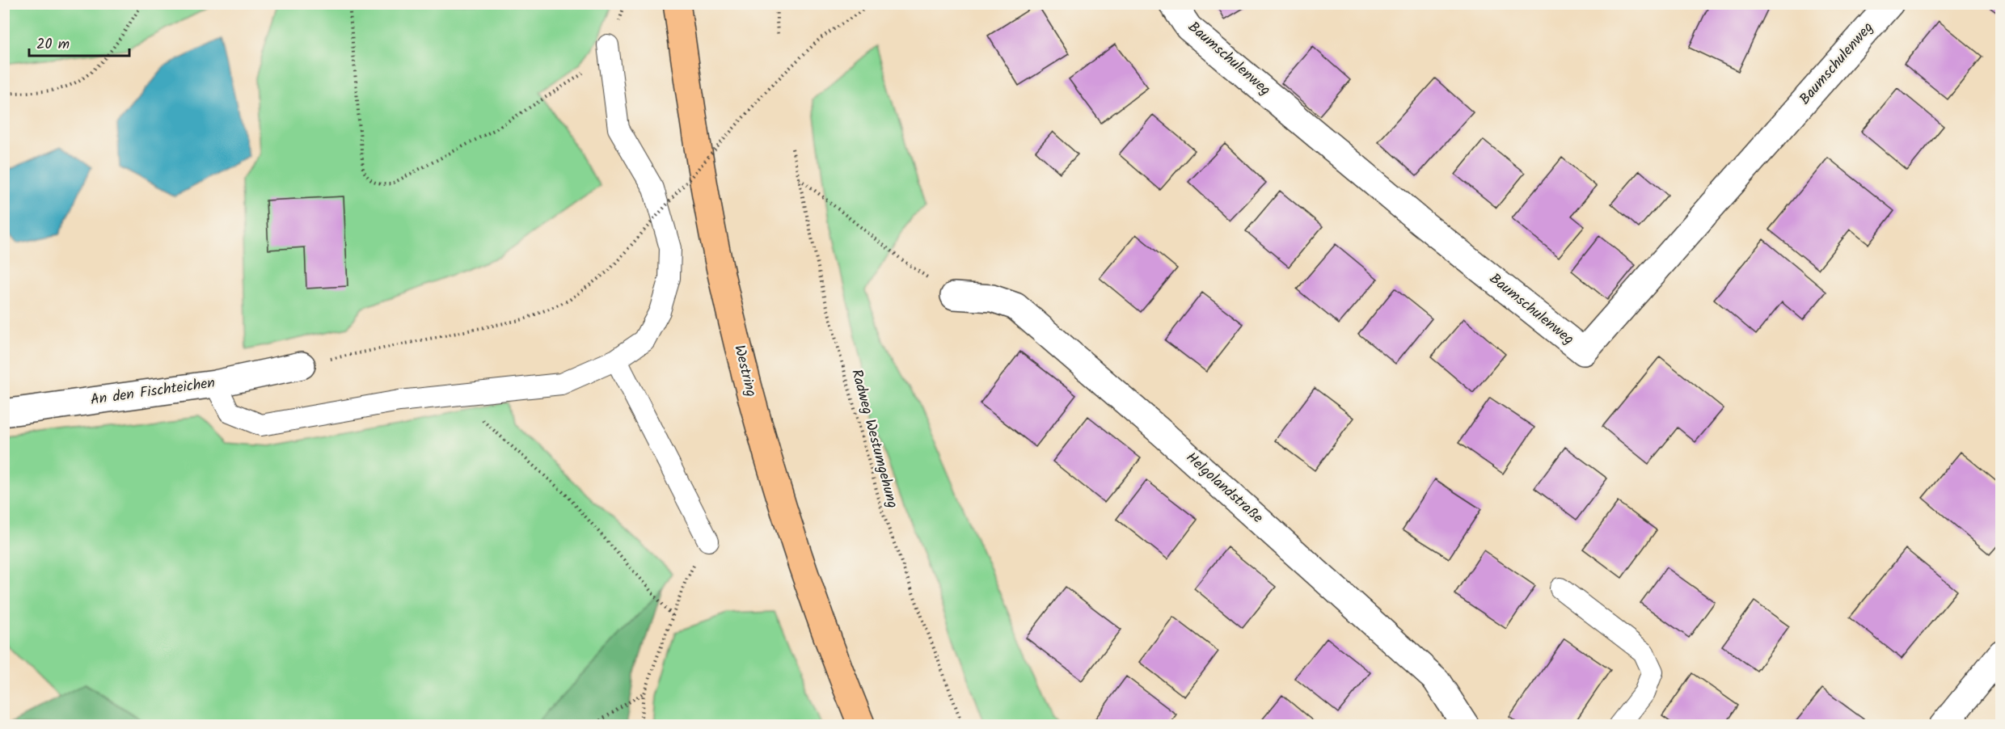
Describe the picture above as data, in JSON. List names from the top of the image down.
{
  "streets": {
    "main road": ["Westring"],
    "street": ["Baumschulenweg", "An den Fischteichen", "Helgolandstraße"],
    "path": ["Radweg Westumgehung"]
  },
  "scale_bar": "20 m"
}
